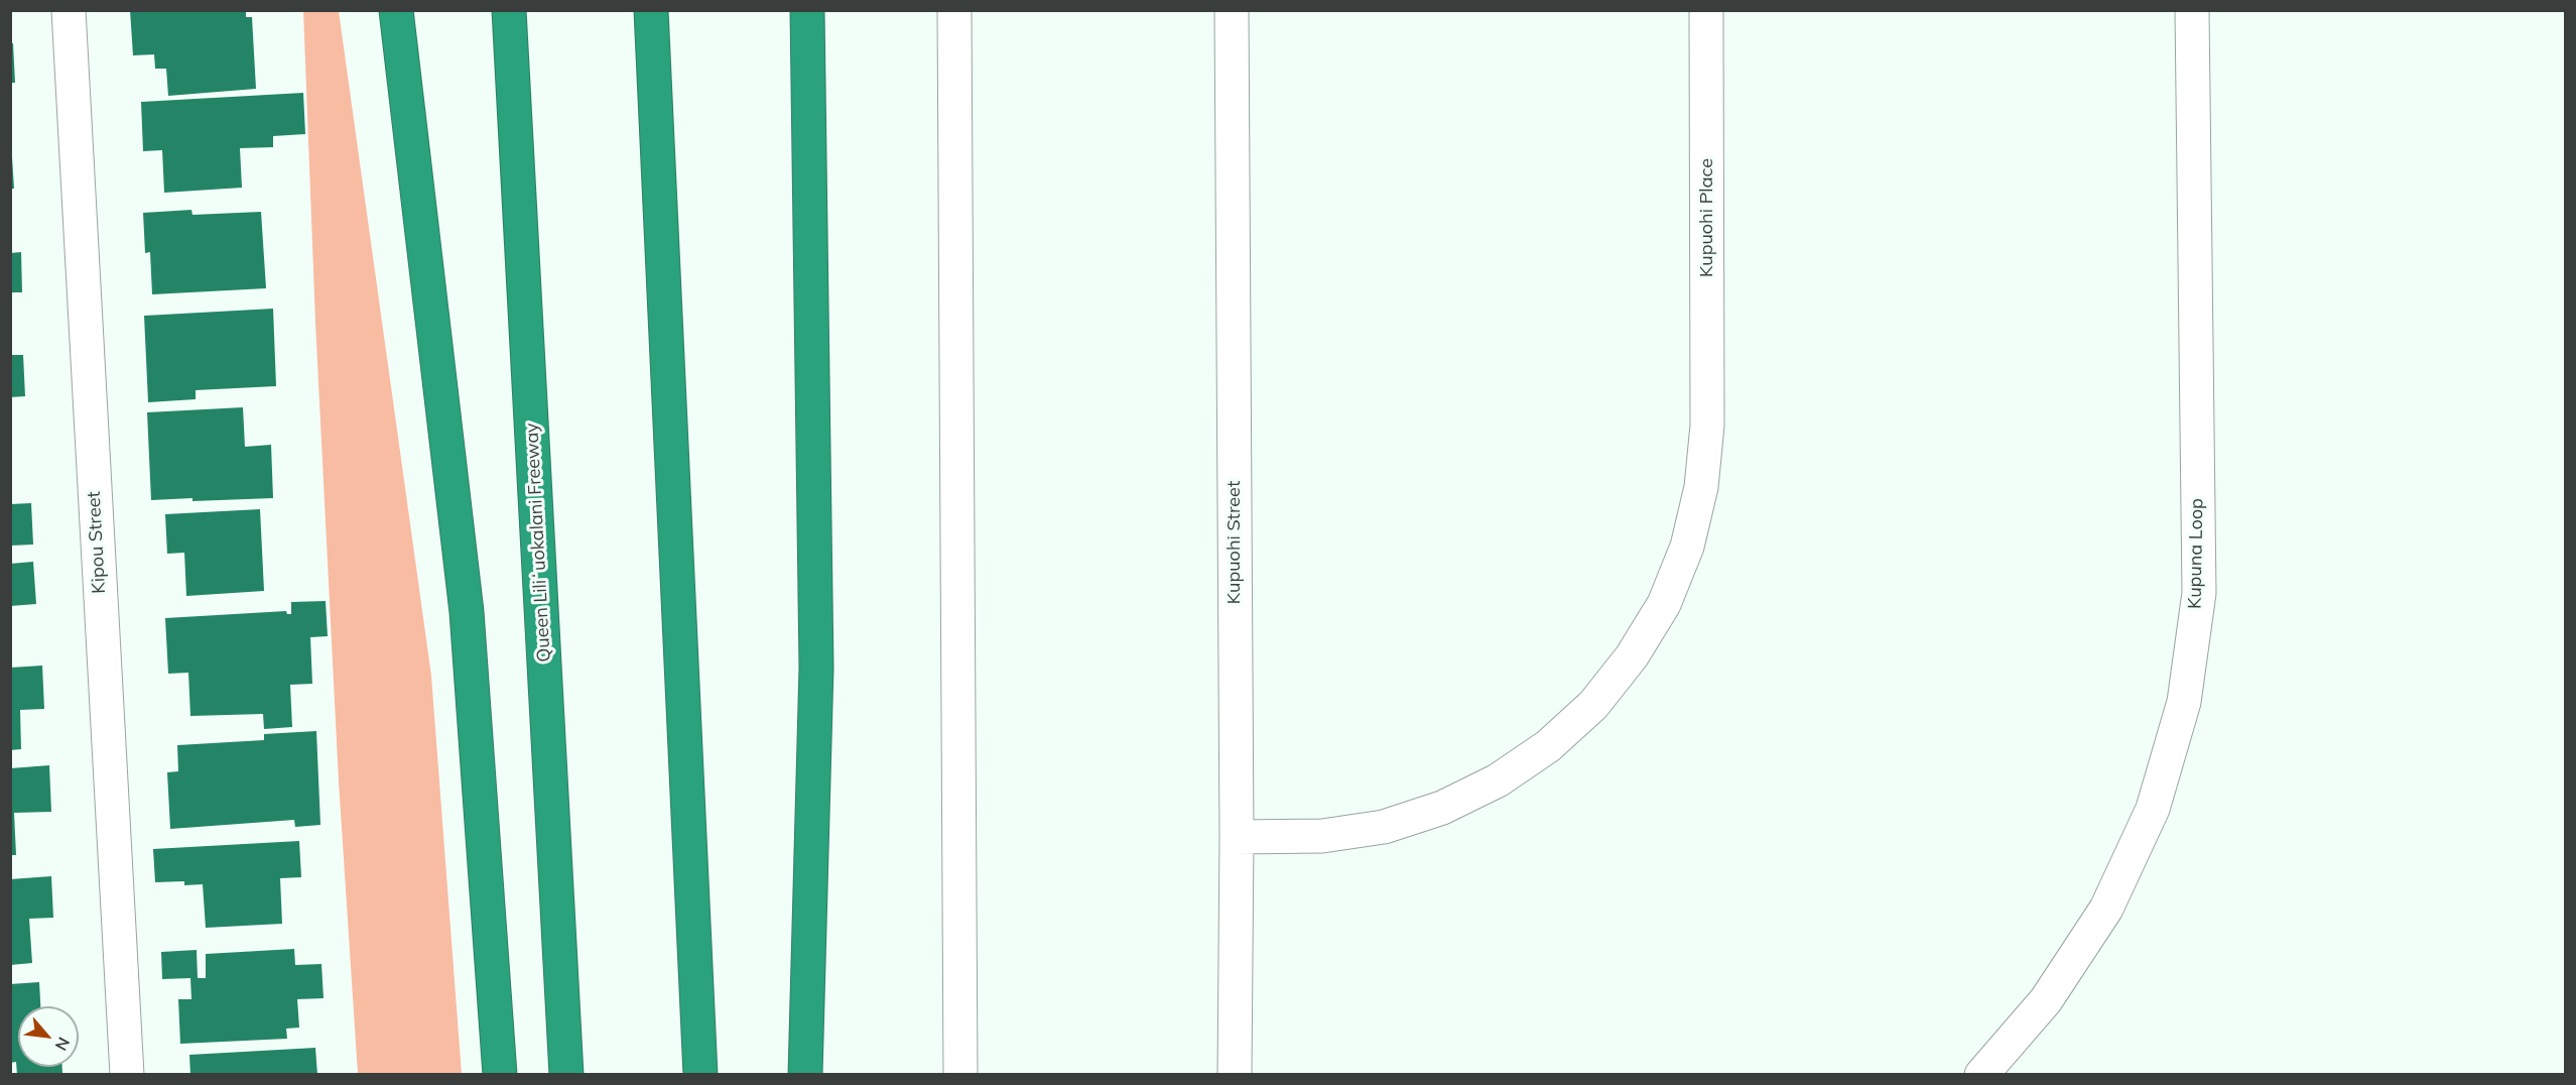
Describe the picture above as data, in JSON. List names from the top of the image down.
{
  "streets": {
    "highway": ["Queen Liliʻuokalani Freeway"],
    "street": [
      "Kupuohi Place",
      "Kipou Street",
      "Kupuohi Street",
      "Kupuna Loop"
    ]
  },
  "crossings": [
    ["Kupuohi Place", "Kupuohi Street"]
  ],
  "north": "bottom right"
}
